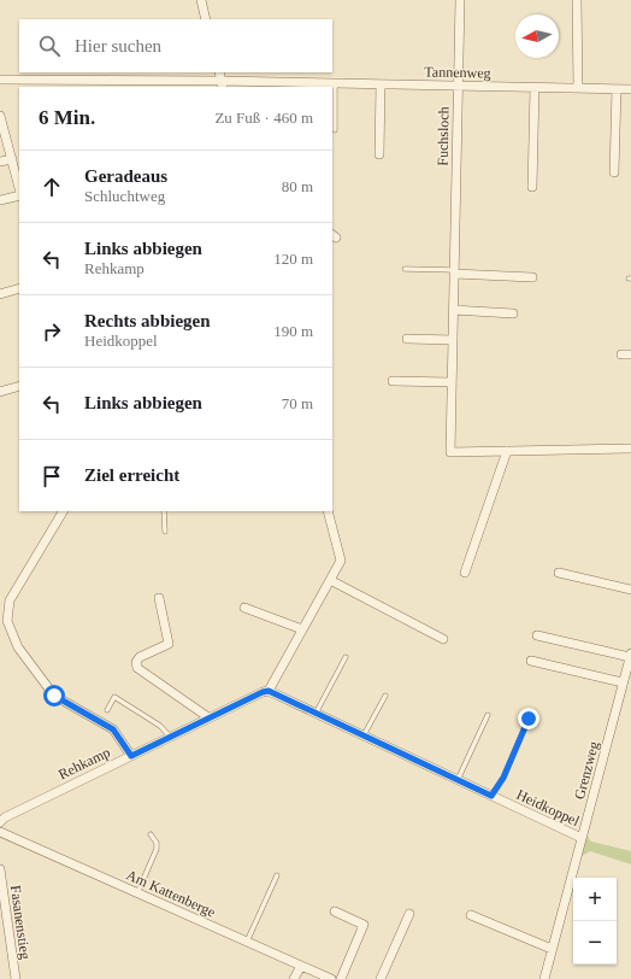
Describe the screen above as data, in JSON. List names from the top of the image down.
{
  "streets": {
    "street": [
      "Tannenweg",
      "Fuchsloch",
      "Rehkamp",
      "Grenzweg",
      "Heidkoppel",
      "Am Kattenberge",
      "Fasanenstieg"
    ]
  },
  "crossings": [
    ["Tannenweg", "Fuchsloch"],
    ["Rehkamp", "Heidkoppel"],
    ["Grenzweg", "Heidkoppel"]
  ],
  "north": "left",
  "page": {
    "search": "Hier suchen",
    "heading": ["6 Min.", "Zu Fuß · 460 m"],
    "list": [
      ["Geradeaus", "Schluchtweg", "80 m"],
      ["Links abbiegen", "Rehkamp", "120 m"],
      ["Rechts abbiegen", "Heidkoppel", "190 m"],
      ["Links abbiegen", "70 m"],
      "Ziel erreicht"
    ],
    "map_buttons": ["+", "−"]
  }
}
